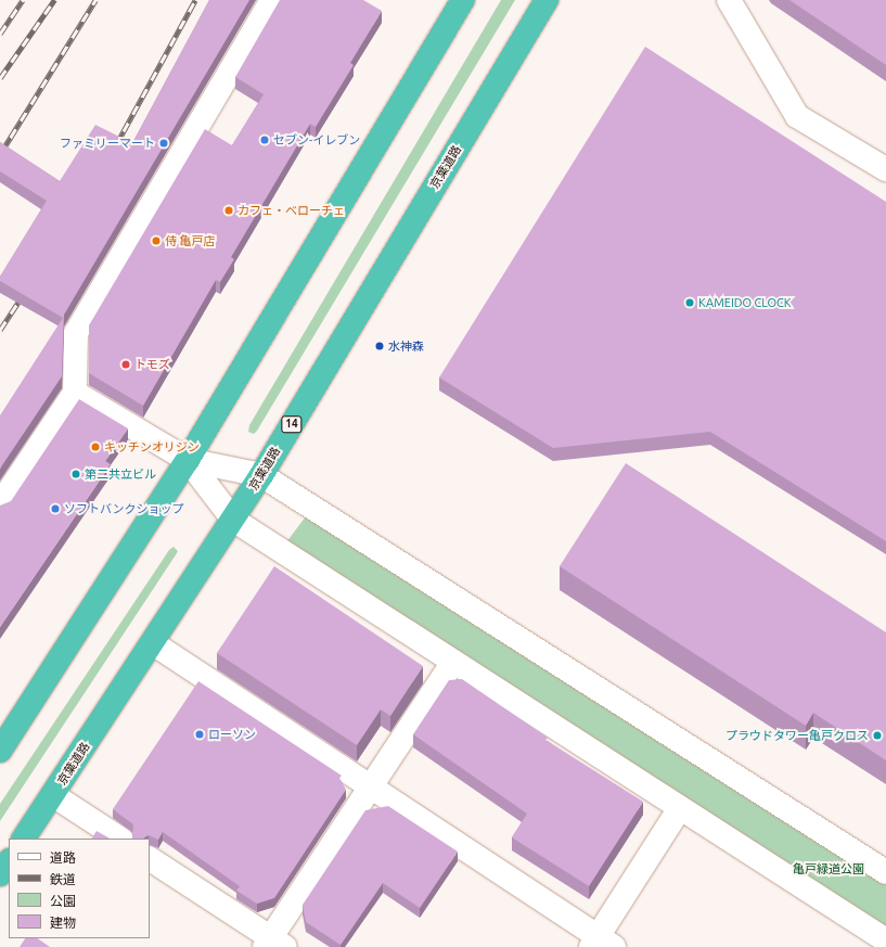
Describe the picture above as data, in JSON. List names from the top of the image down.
{
  "streets": {
    "highway": ["京葉道路", "14"]
  },
  "parks": ["亀戸緑道公園"],
  "places": [
    "セブン-イレブン",
    "ファミリーマート",
    "カフェ・ベローチェ",
    "侍 亀戸店",
    "KAMEIDO CLOCK",
    "水神森",
    "トモズ",
    "キッチンオリジン",
    "第二共立ビル",
    "ソフトバンクショップ",
    "ローソン",
    "プラウドタワー亀戸クロス"
  ],
  "legend": [
    "道路",
    "鉄道",
    "公園",
    "建物"
  ]
}
